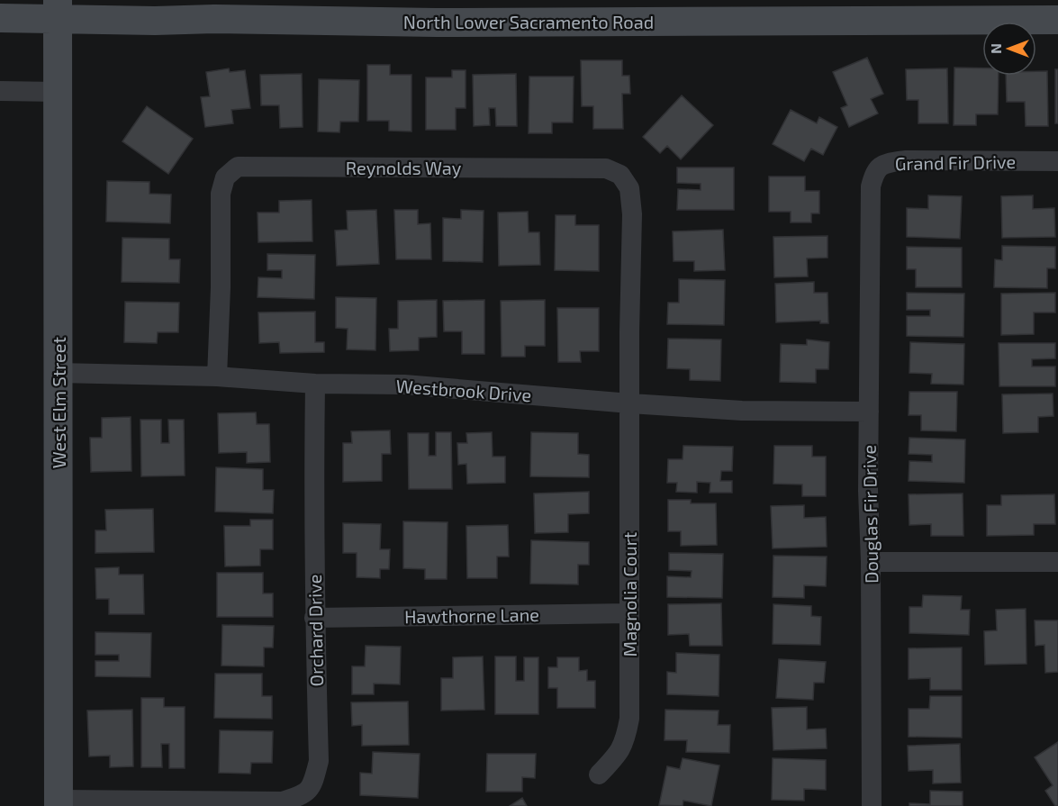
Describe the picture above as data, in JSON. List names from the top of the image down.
{
  "streets": {
    "main road": ["North Lower Sacramento Road", "West Elm Street"],
    "street": [
      "Grand Fir Drive",
      "Reynolds Way",
      "Westbrook Drive",
      "Douglas Fir Drive",
      "Magnolia Court",
      "Hawthorne Lane",
      "Orchard Drive"
    ]
  },
  "crossings": [
    ["North Lower Sacramento Road", "West Elm Street"],
    ["Grand Fir Drive", "Douglas Fir Drive"],
    ["Reynolds Way", "Westbrook Drive"],
    ["Reynolds Way", "Magnolia Court"],
    ["Westbrook Drive", "West Elm Street"],
    ["Westbrook Drive", "Douglas Fir Drive"],
    ["Westbrook Drive", "Magnolia Court"],
    ["Westbrook Drive", "Orchard Drive"],
    ["West Elm Street", "Orchard Drive"],
    ["Magnolia Court", "Hawthorne Lane"],
    ["Hawthorne Lane", "Orchard Drive"]
  ],
  "north": "left"
}
